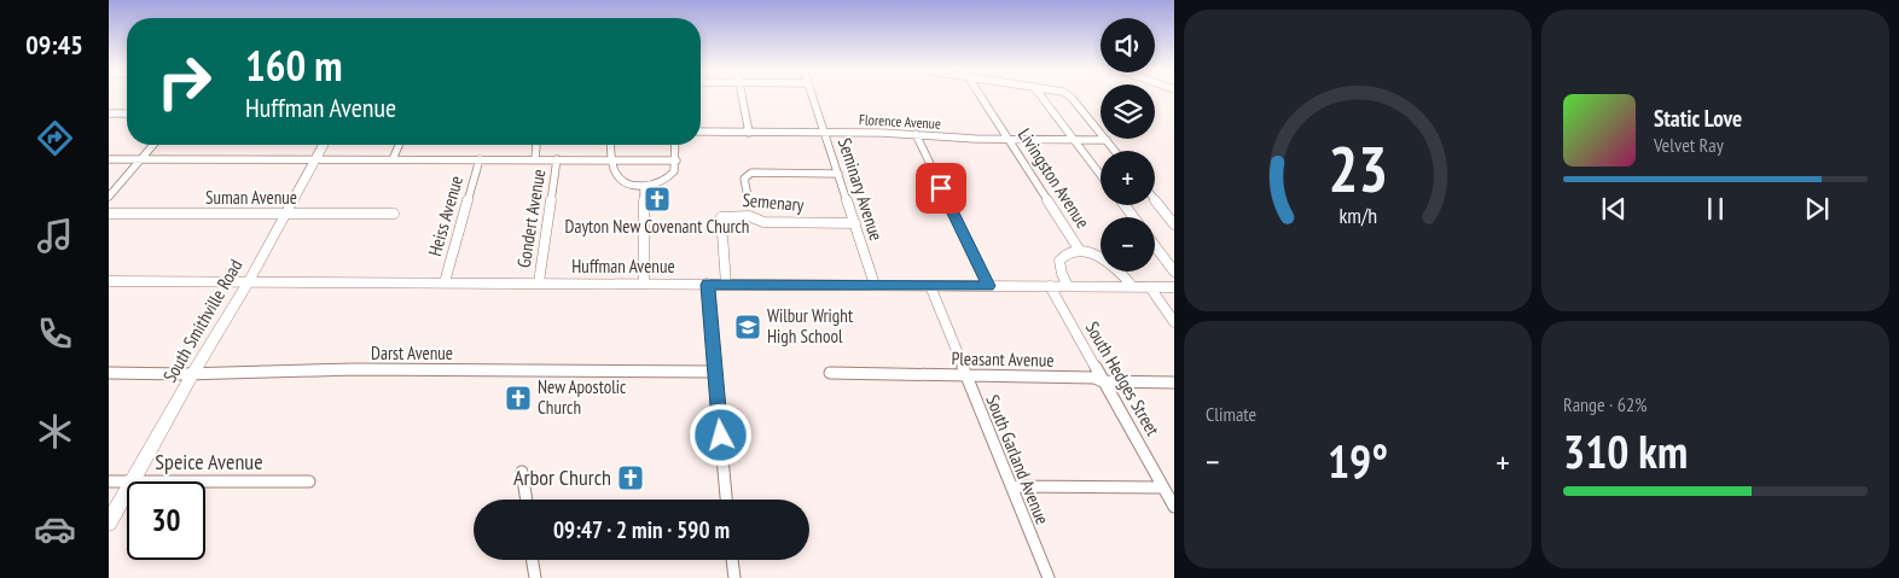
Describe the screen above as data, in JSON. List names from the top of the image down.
{
  "streets": {
    "main road": ["South Smithville Road"],
    "street": [
      "Florence Avenue",
      "Livingston Avenue",
      "Seminary Avenue",
      "Suman Avenue",
      "Semenary",
      "Heiss Avenue",
      "Gondert Avenue",
      "Huffman Avenue",
      "Darst Avenue",
      "Pleasant Avenue",
      "South Hedges Street",
      "South Garland Avenue",
      "Speice Avenue"
    ]
  },
  "crossings": [
    ["Florence Avenue", "Livingston Avenue"],
    ["Florence Avenue", "Seminary Avenue"],
    ["Livingston Avenue", "Huffman Avenue"],
    ["Seminary Avenue", "Semenary"],
    ["Seminary Avenue", "Huffman Avenue"],
    ["Suman Avenue", "South Smithville Road"],
    ["Semenary", "Huffman Avenue"],
    ["Heiss Avenue", "Huffman Avenue"],
    ["Gondert Avenue", "Huffman Avenue"],
    ["Huffman Avenue", "South Smithville Road"],
    ["Huffman Avenue", "South Hedges Street"],
    ["Huffman Avenue", "South Garland Avenue"],
    ["South Smithville Road", "Darst Avenue"],
    ["Pleasant Avenue", "South Hedges Street"],
    ["Pleasant Avenue", "South Garland Avenue"]
  ],
  "places": {
    "church": ["Dayton New Covenant Church", "New Apostolic Church", "Arbor Church"],
    "school or university": ["Wilbur Wright High School"]
  },
  "page": {
    "tabs": "09:45",
    "map_buttons": ["+", "−"],
    "turn": ["160 m", "Huffman Avenue"],
    "song": ["Static Love", "Velvet Ray"],
    "tile": [
      "Climate",
      ["Range · 62%", "310 km"]
    ],
    "heat": ["−", "19°", "+"],
    "limit": "30",
    "trip": "09:47 · 2 min · 590 m",
    "gauge": ["23", "km/h"]
  }
}
